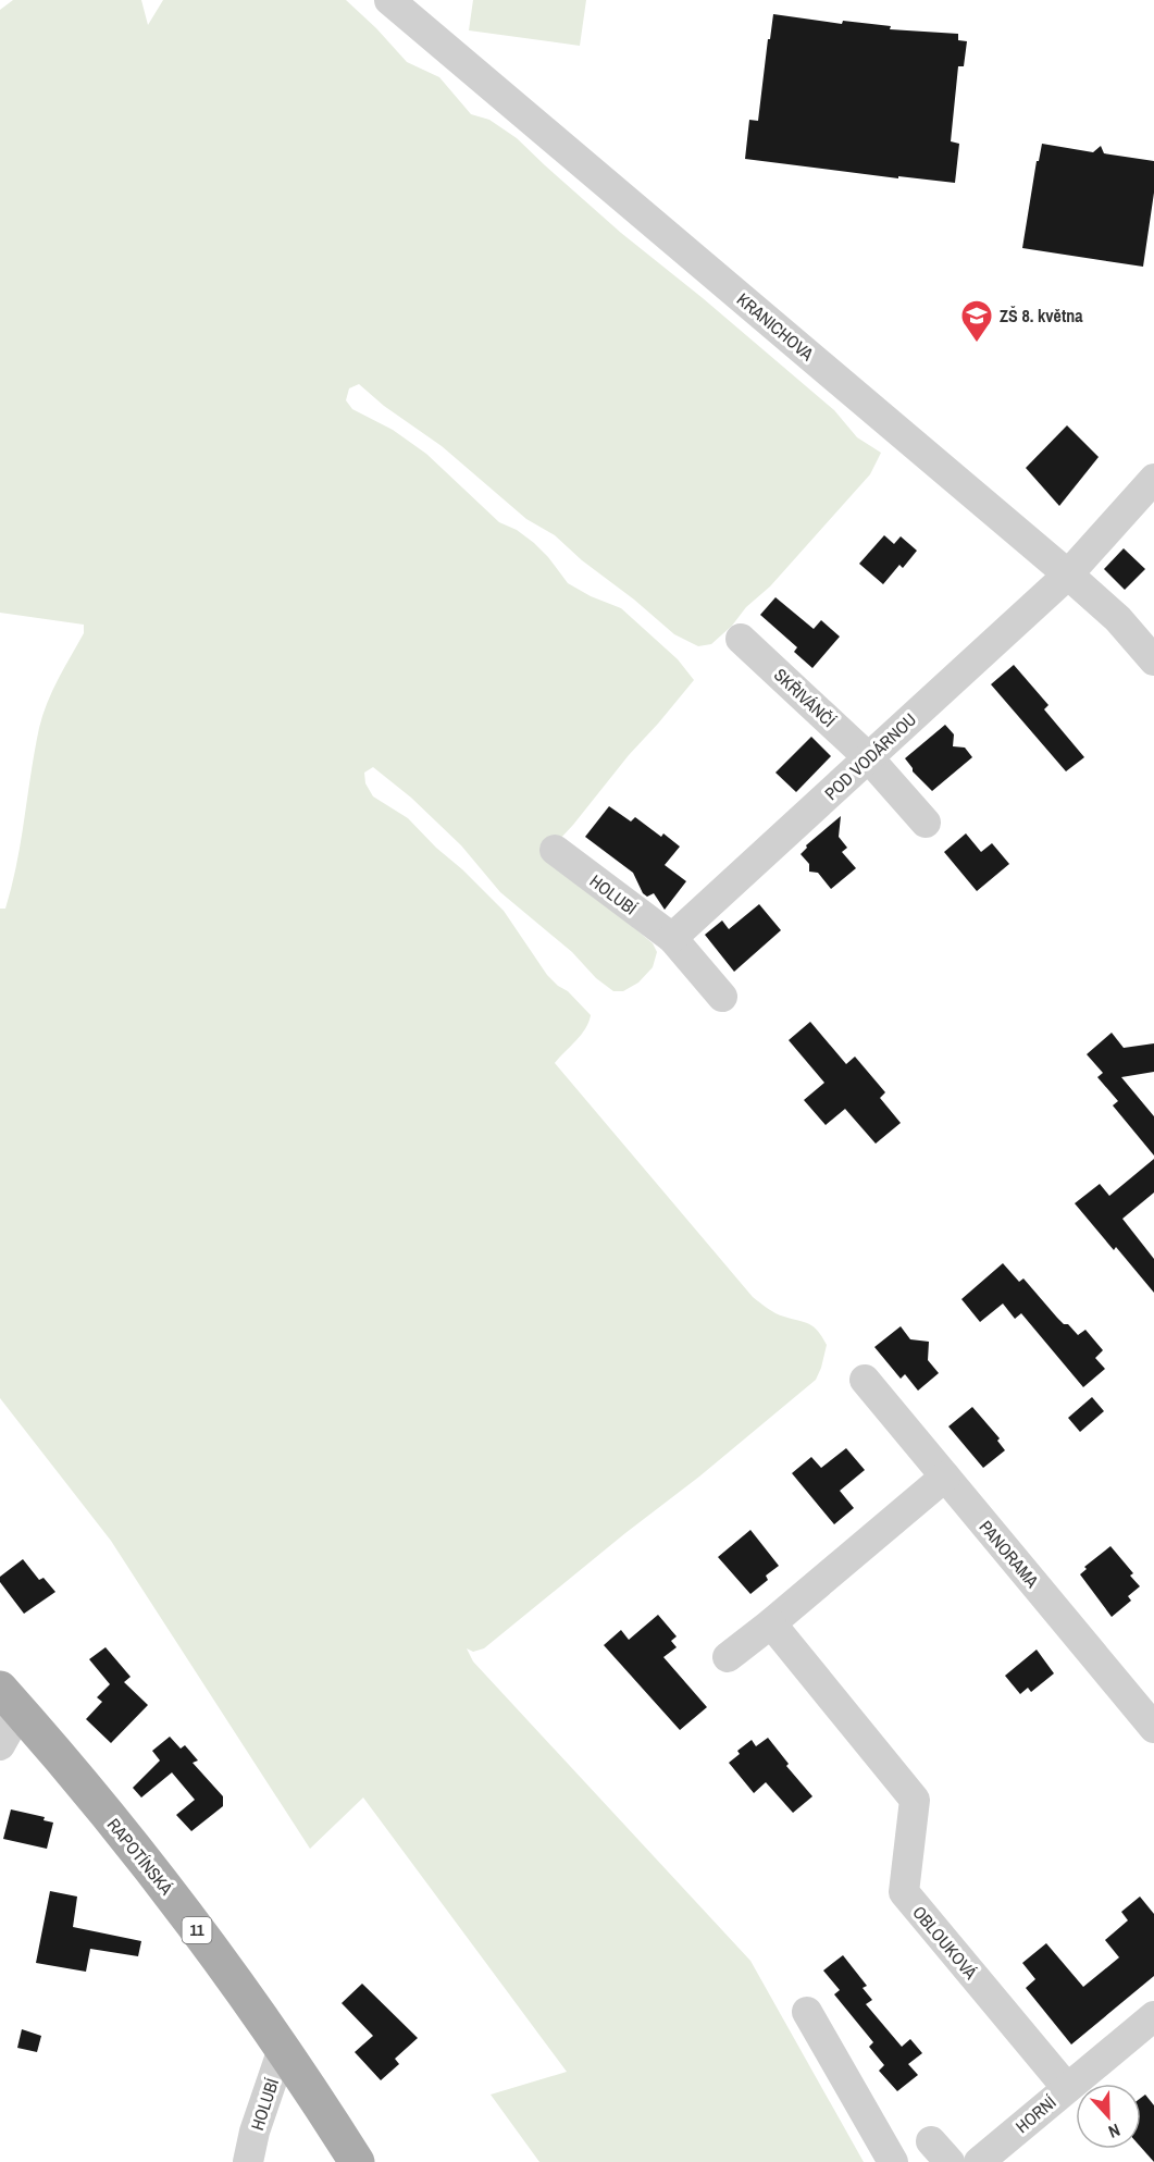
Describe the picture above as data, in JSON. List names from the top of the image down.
{
  "streets": {
    "main road": ["RAPOTÍNSKÁ", "11"],
    "street": [
      "KRANICHOVA",
      "SKŘIVÁNČÍ",
      "POD VODÁRNOU",
      "HOLUBÍ",
      "PANORAMA",
      "OBLOUKOVÁ",
      "HORNÍ"
    ]
  },
  "crossings": [
    ["KRANICHOVA", "POD VODÁRNOU"],
    ["SKŘIVÁNČÍ", "POD VODÁRNOU"],
    ["POD VODÁRNOU", "HOLUBÍ"],
    ["HOLUBÍ", "RAPOTÍNSKÁ"],
    ["OBLOUKOVÁ", "HORNÍ"]
  ],
  "places": {
    "school or university": ["ZŠ 8. května"]
  },
  "north": "bottom"
}
